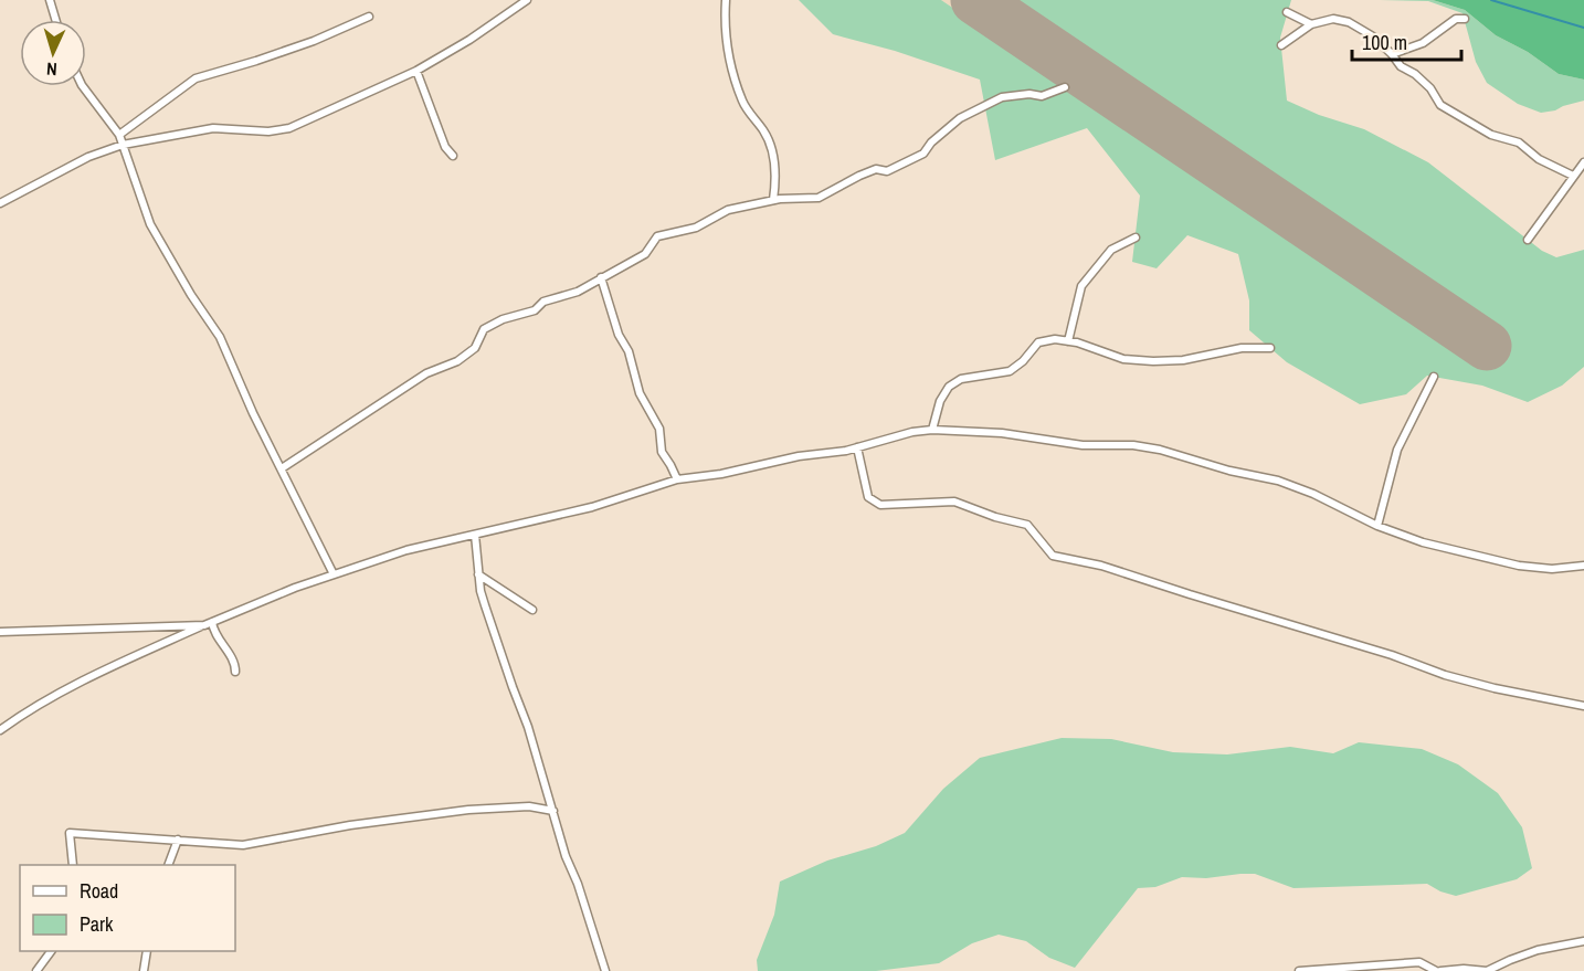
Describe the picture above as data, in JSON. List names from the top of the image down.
{
  "legend": ["Road", "Park"],
  "scale_bar": "100 m",
  "north": "bottom"
}
